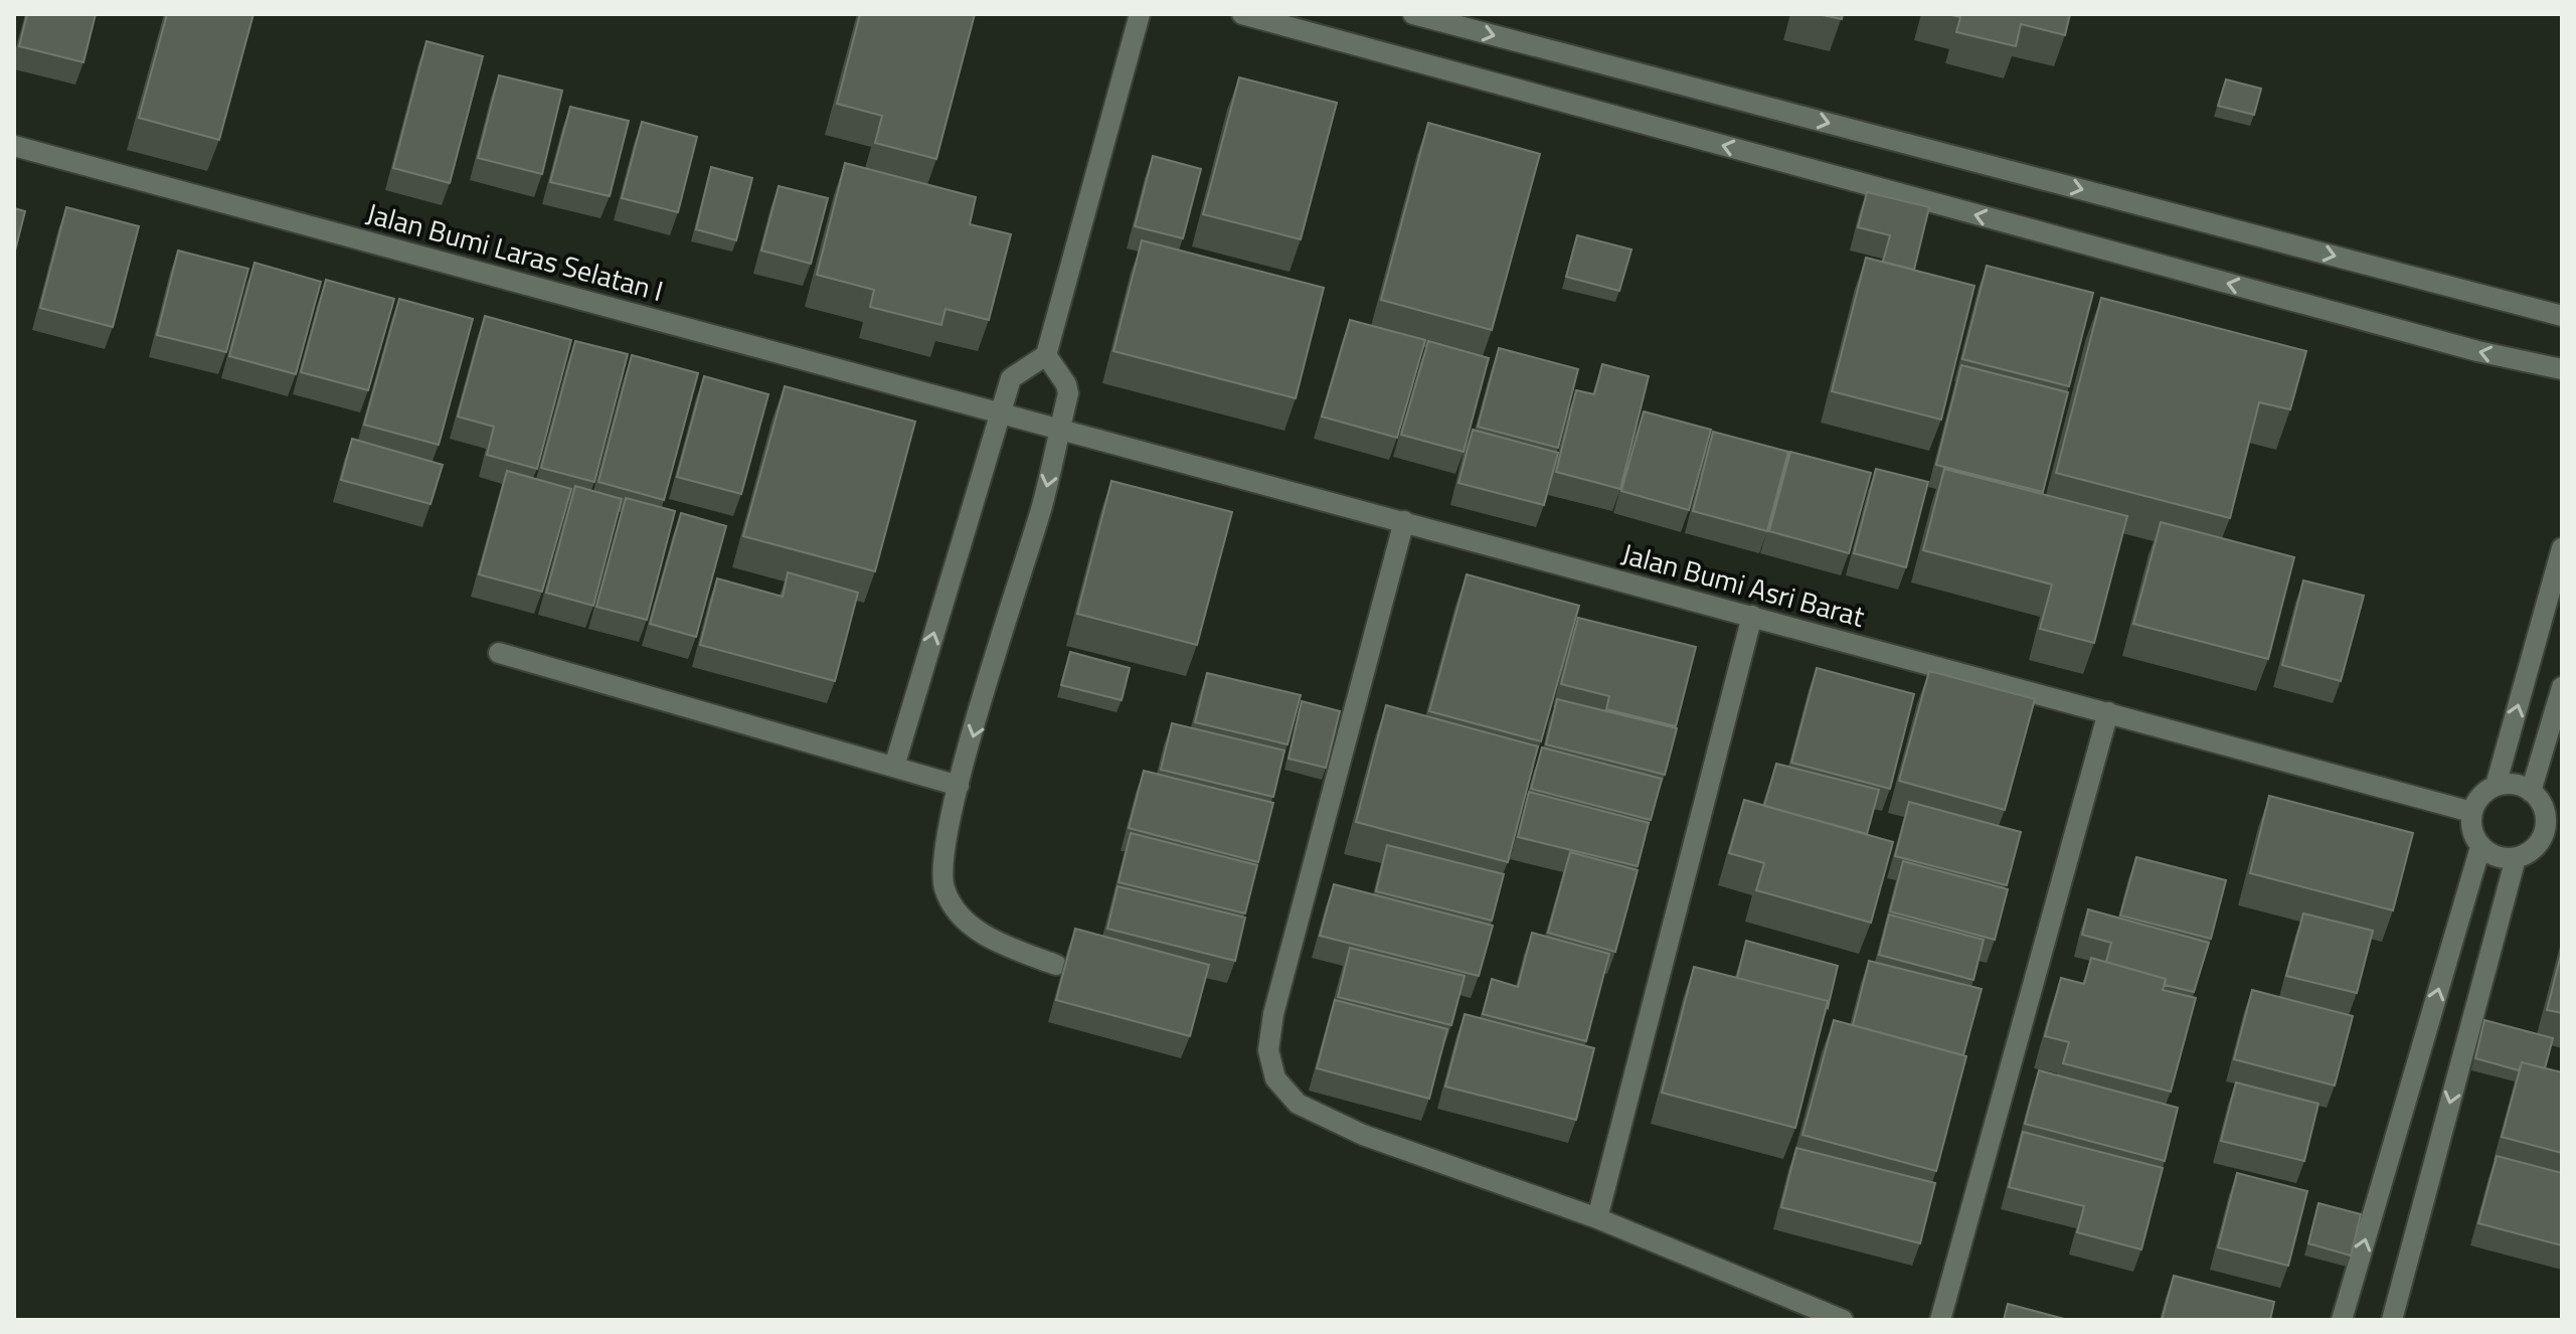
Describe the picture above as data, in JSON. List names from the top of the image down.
{
  "streets": {
    "street": ["Jalan Bumi Laras Selatan I", "Jalan Bumi Asri Barat"]
  },
  "crossings": [
    ["Jalan Bumi Laras Selatan I", "Jalan Bumi Asri Barat"]
  ]
}
